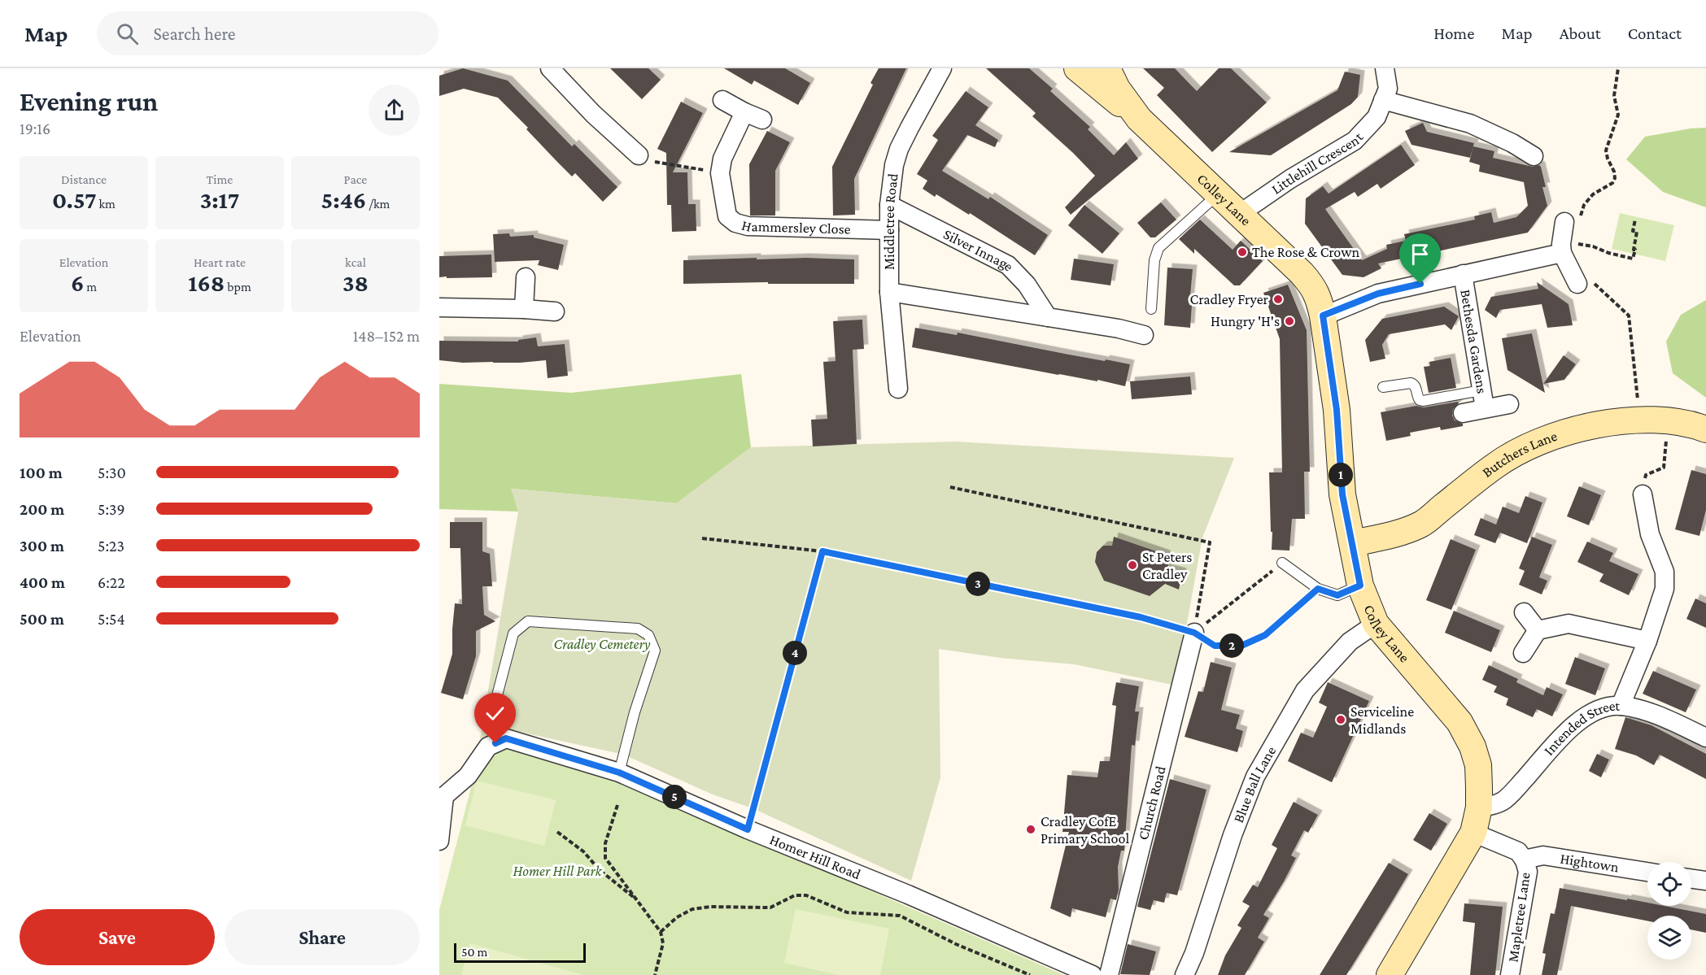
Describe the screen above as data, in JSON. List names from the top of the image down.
{
  "streets": {
    "main road": ["Colley Lane", "Butchers Lane"],
    "street": [
      "Littlehill Crescent",
      "Middletree Road",
      "Hammersley Close",
      "Silver Innage",
      "Bethesda Gardens",
      "Intended Street",
      "Blue Ball Lane",
      "Church Road",
      "Homer Hill Road",
      "Hightown",
      "Mapletree Lane"
    ]
  },
  "crossings": [
    ["Littlehill Crescent", "Colley Lane"],
    ["Colley Lane", "Bethesda Gardens"],
    ["Colley Lane", "Butchers Lane"],
    ["Colley Lane", "Intended Street"],
    ["Colley Lane", "Blue Ball Lane"],
    ["Colley Lane", "Mapletree Lane"],
    ["Middletree Road", "Hammersley Close"],
    ["Middletree Road", "Silver Innage"],
    ["Hightown", "Mapletree Lane"]
  ],
  "parks": ["Cradley Cemetery", "Homer Hill Park"],
  "places": [
    "The Rose & Crown",
    "Cradley Fryer",
    "Hungry 'H's",
    "St Peters Cradley",
    "Serviceline Midlands",
    "Cradley CofE Primary School"
  ],
  "scale_bar": "50 m",
  "page": {
    "header": "Map",
    "search": "Search here",
    "nav": [
      "Home",
      "Map",
      "About",
      "Contact"
    ],
    "heading": ["Evening run", "19:16"],
    "stats": [
      ["Distance", "0.57 km"],
      ["Time", "3:17"],
      ["Pace", "5:46 /km"],
      ["Elevation", "6 m"],
      ["Heart rate", "168 bpm"],
      ["kcal", "38"]
    ],
    "chart": ["Elevation", "148–152 m"],
    "list": [
      {
        "name": "100 m",
        "note": "5:30"
      },
      {
        "name": "200 m",
        "note": "5:39"
      },
      {
        "name": "300 m",
        "note": "5:23"
      },
      {
        "name": "400 m",
        "note": "6:22"
      },
      {
        "name": "500 m",
        "note": "5:54"
      }
    ],
    "pins": [
      "1",
      "3",
      "2",
      "4",
      "5"
    ],
    "buttons": ["Save", "Share"],
    "scale": "50 m"
  }
}
